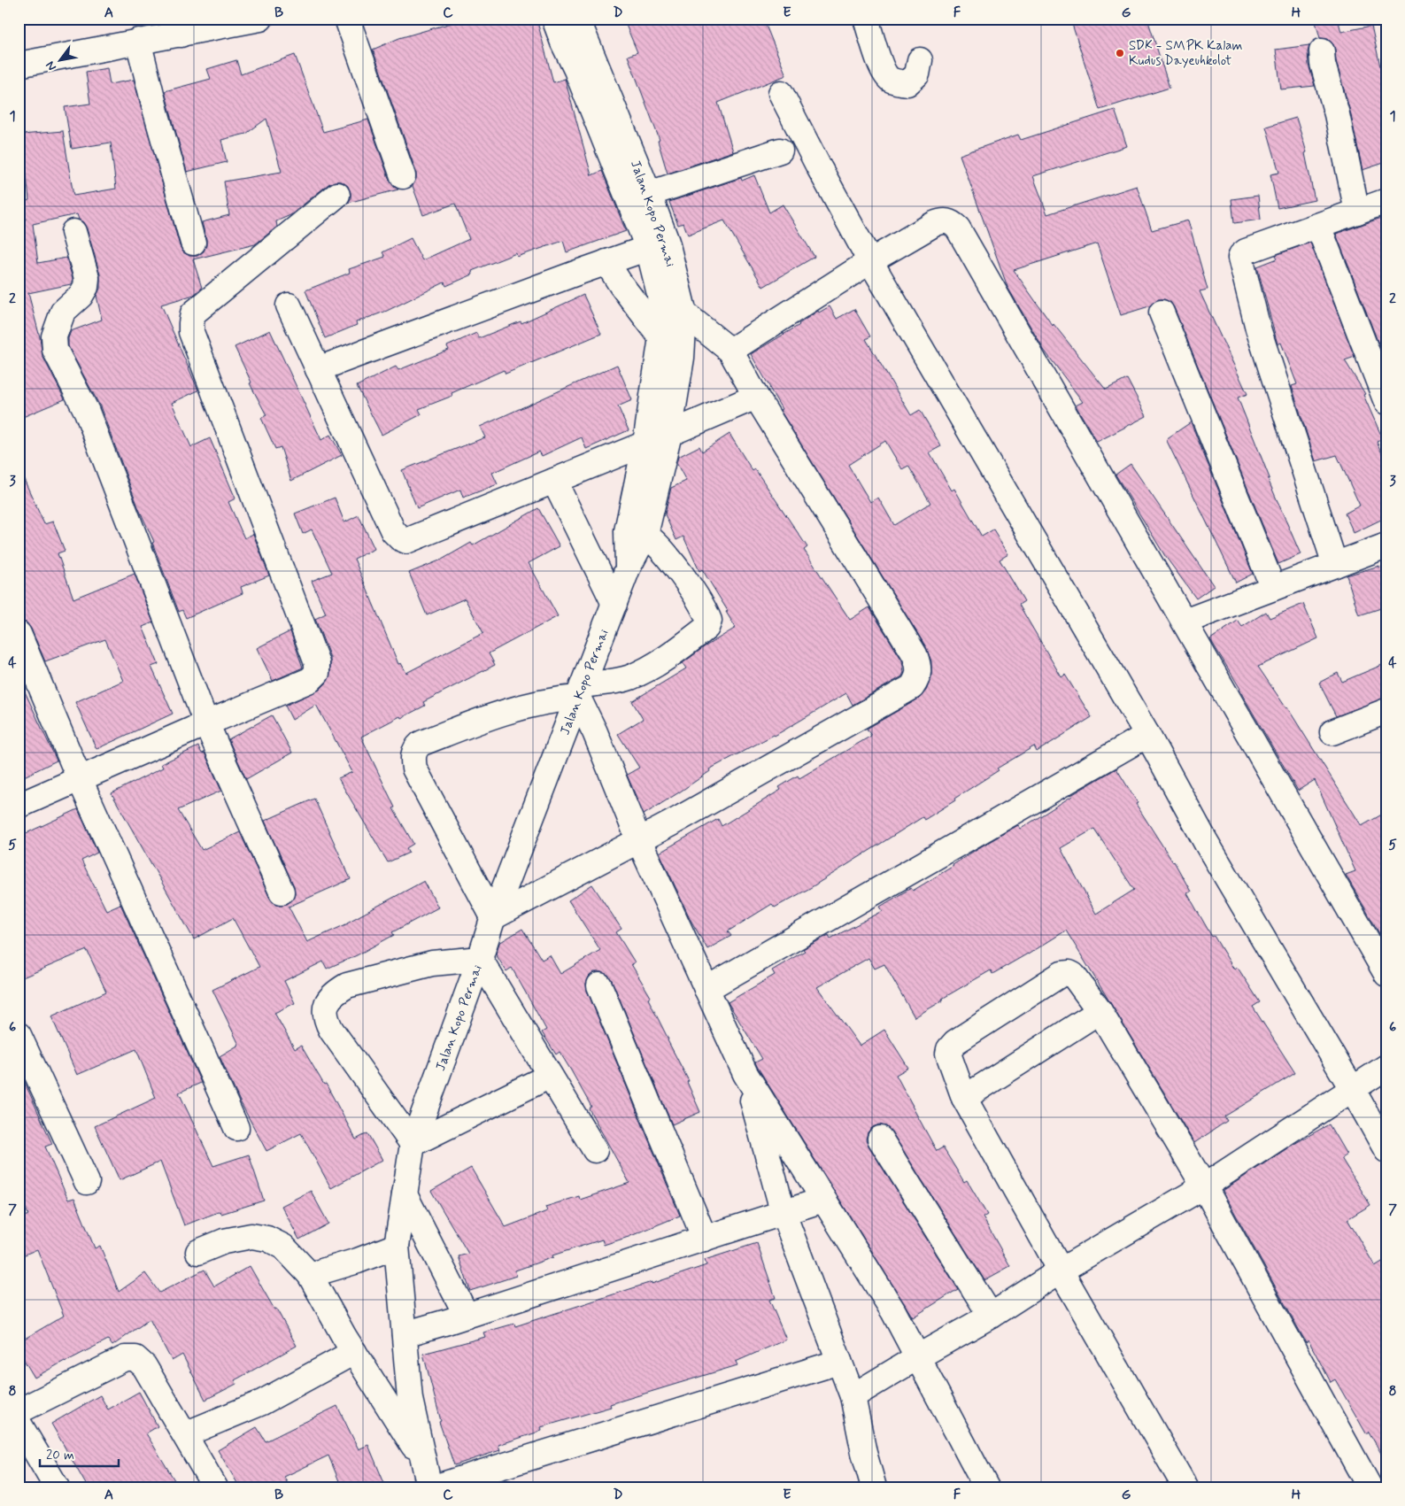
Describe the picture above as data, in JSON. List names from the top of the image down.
{
  "streets": {
    "street": ["Jalan Kopo Permai"]
  },
  "places": ["SDK - SMPK Kalam Kudus Dayeuhkolot"],
  "scale_bar": "20 m",
  "north": "bottom left",
  "grid": {
    "columns": [
      "A",
      "B",
      "C",
      "D",
      "E",
      "F",
      "G",
      "H"
    ],
    "rows": [
      "1",
      "2",
      "3",
      "4",
      "5",
      "6",
      "7",
      "8"
    ]
  }
}
